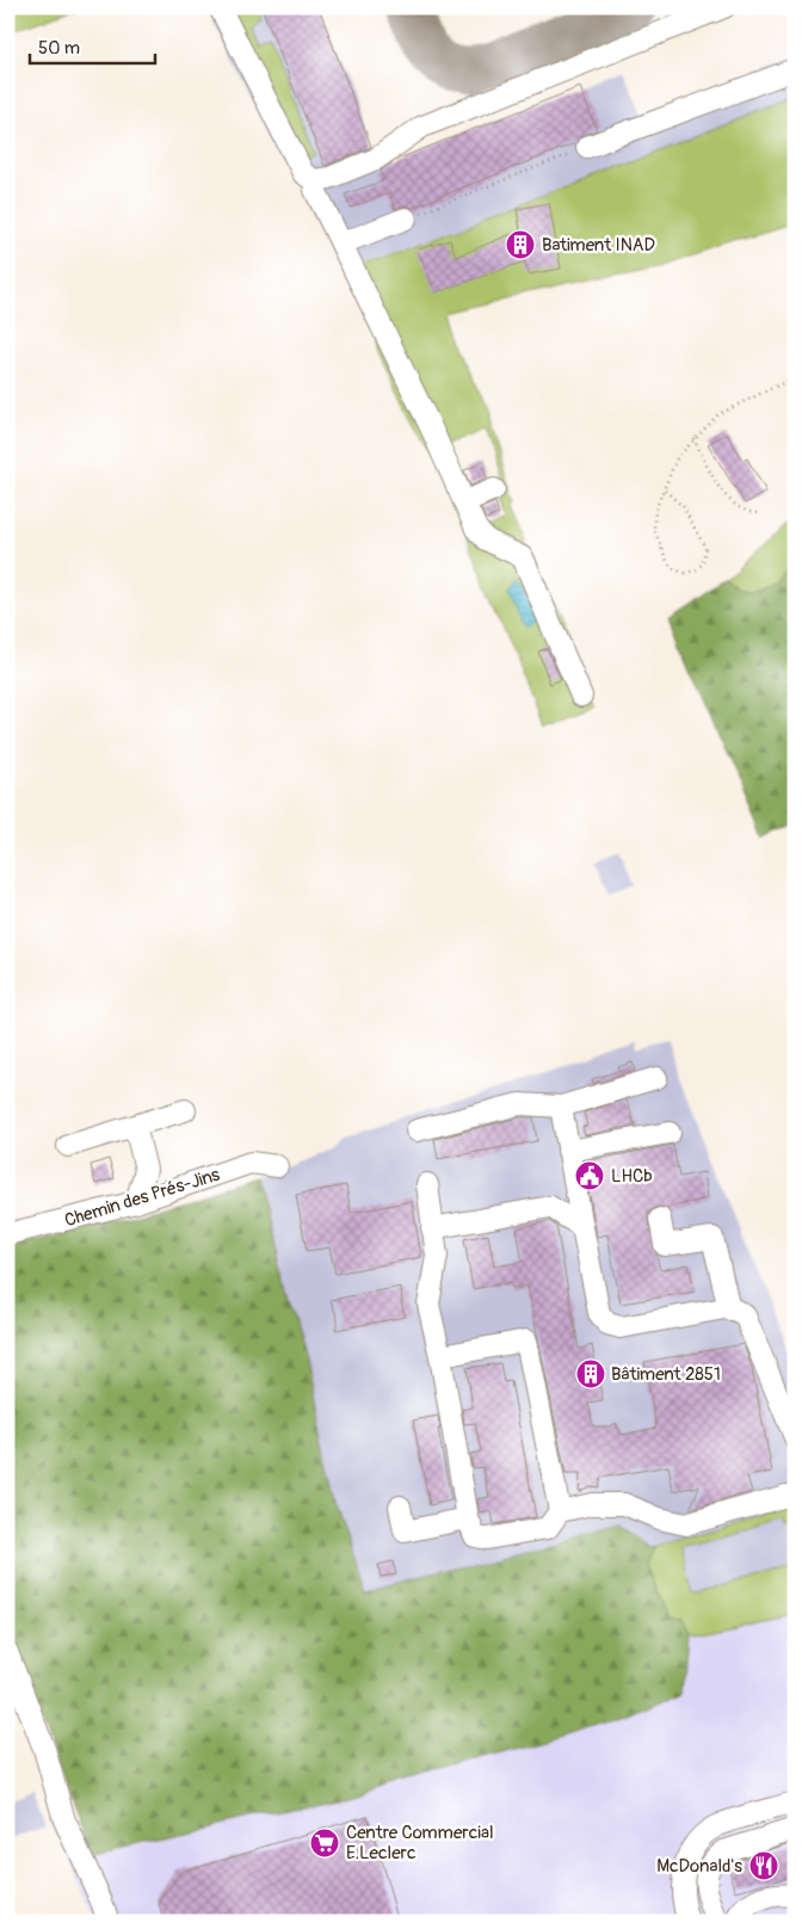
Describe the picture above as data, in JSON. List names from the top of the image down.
{
  "streets": {
    "street": ["Chemin des Prés-Jins"]
  },
  "places": {
    "building": ["Batiment INAD", "Bâtiment 2851"],
    "public building": ["LHCb"],
    "supermarket": ["Centre Commercial E.Leclerc"],
    "restaurant": ["McDonald's"]
  },
  "scale_bar": "50 m"
}
